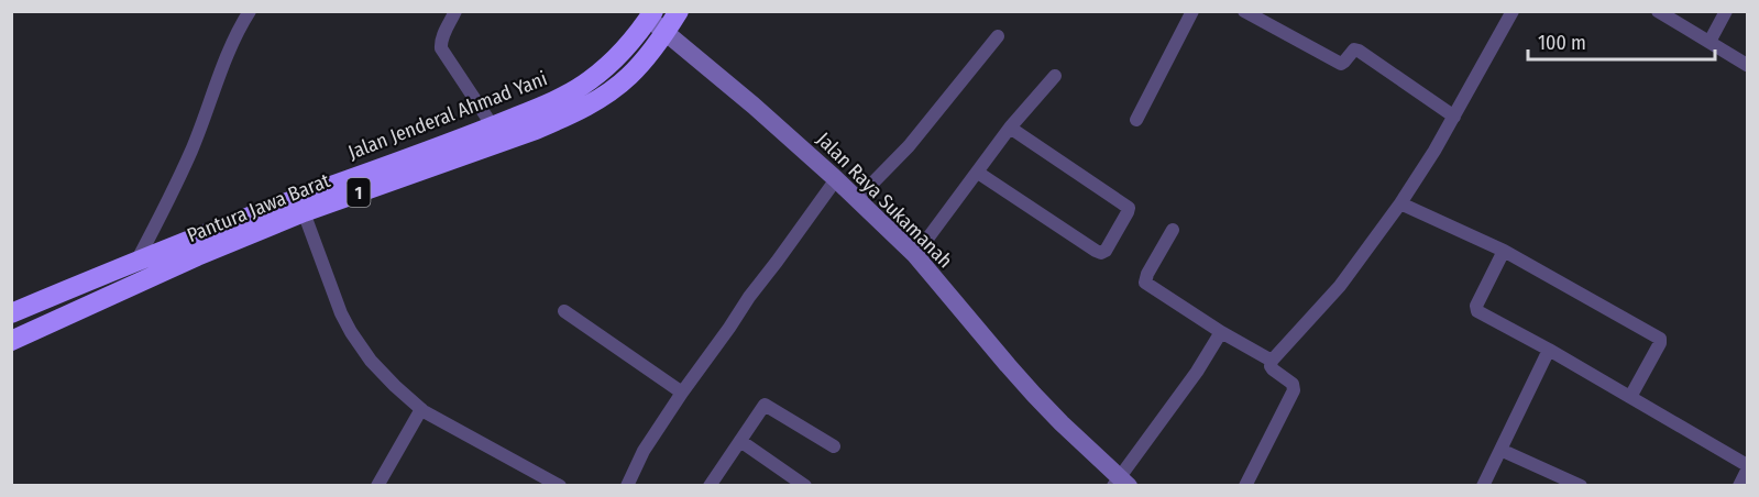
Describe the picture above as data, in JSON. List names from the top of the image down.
{
  "streets": {
    "highway": ["Jalan Jenderal Ahmad Yani", "1", "Pantura Jawa Barat"],
    "street": ["Jalan Raya Sukamanah"]
  },
  "crossings": [
    ["Jalan Jenderal Ahmad Yani", "Jalan Raya Sukamanah"],
    ["Jalan Raya Sukamanah", "Pantura Jawa Barat"]
  ],
  "scale_bar": "100 m"
}
